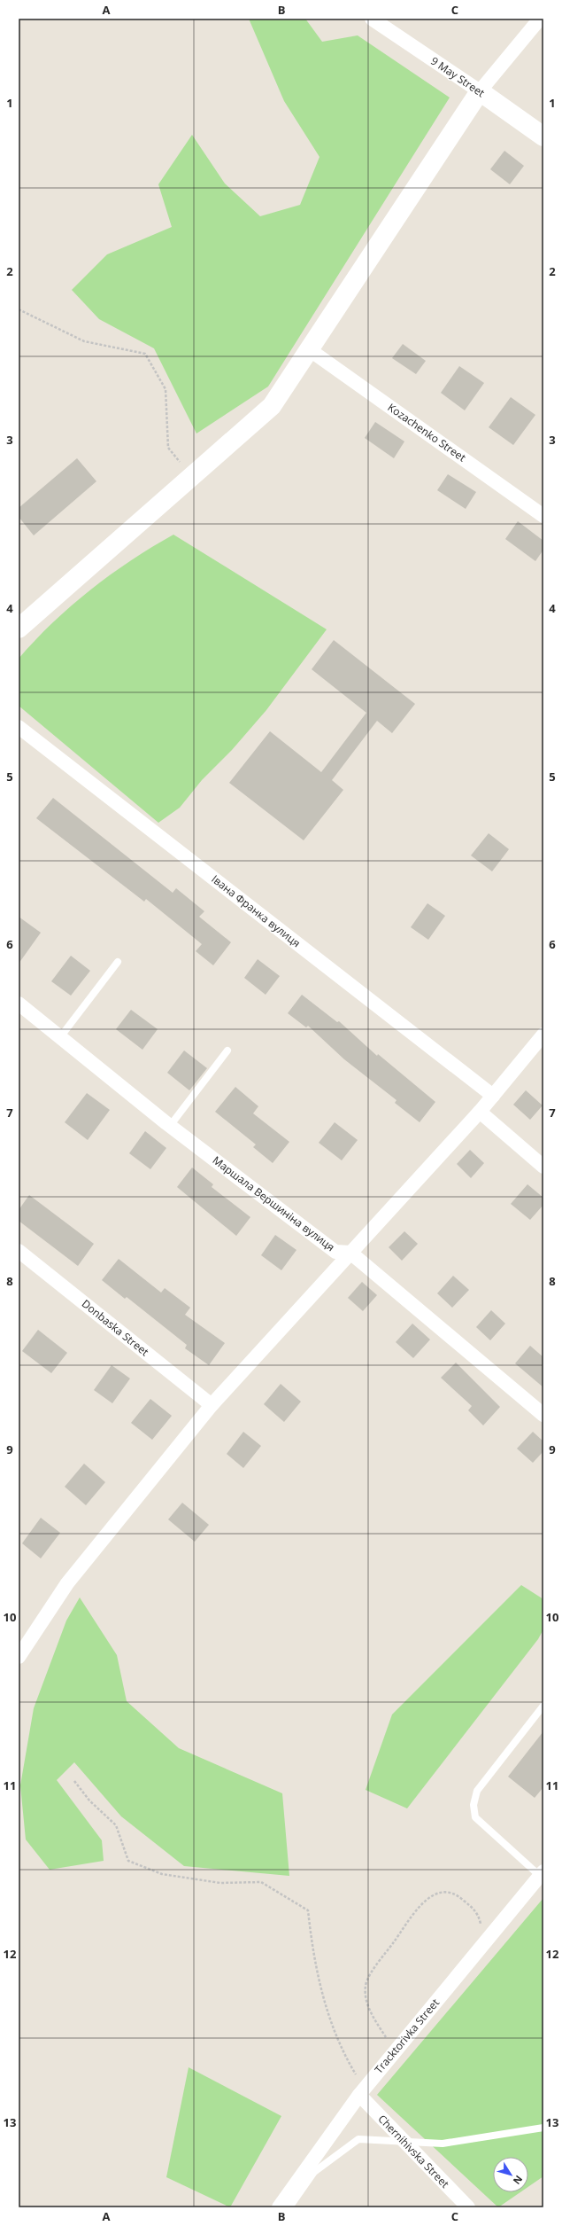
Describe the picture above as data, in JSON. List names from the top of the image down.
{
  "streets": {
    "main road": ["9 May Street"],
    "street": [
      "Kozachenko Street",
      "Івана Франка вулиця",
      "Маршала Вершиніна вулиця",
      "Donbaska Street",
      "Tracktorivka Street",
      "Chernihivska Street"
    ]
  },
  "crossings": [
    ["Tracktorivka Street", "Chernihivska Street"]
  ],
  "north": "bottom right",
  "grid": {
    "columns": ["A", "B", "C"],
    "rows": [
      "1",
      "2",
      "3",
      "4",
      "5",
      "6",
      "7",
      "8",
      "9",
      "10",
      "11",
      "12",
      "13"
    ]
  }
}
